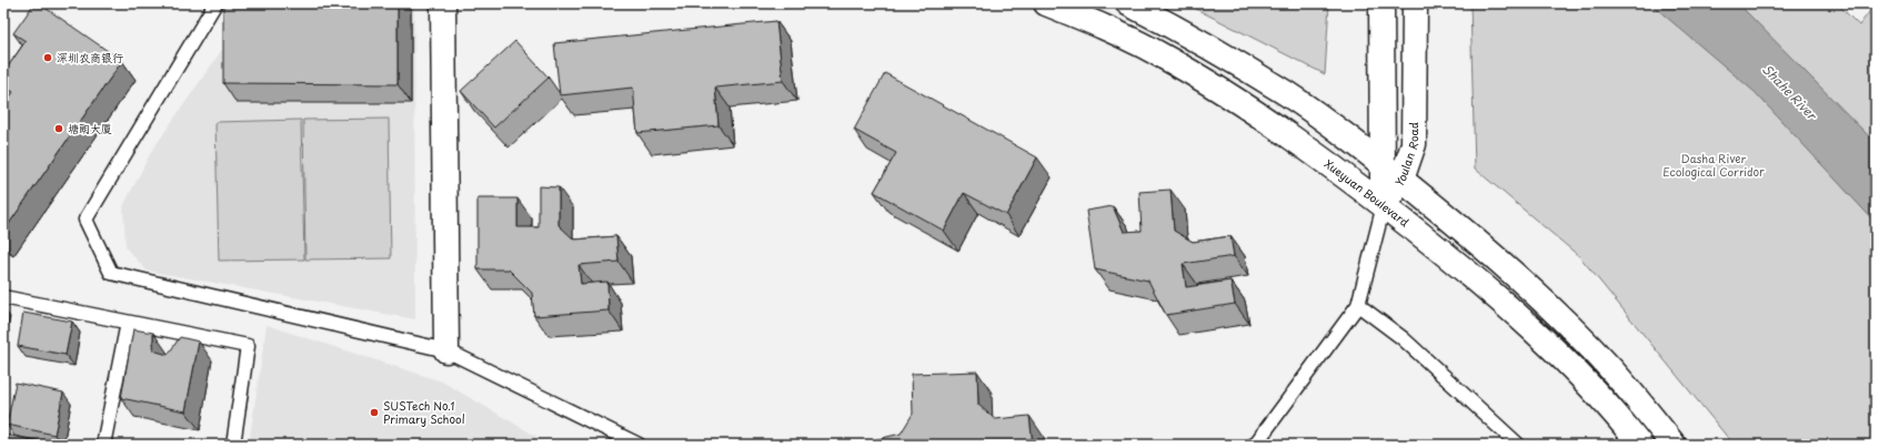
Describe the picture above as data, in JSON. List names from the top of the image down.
{
  "streets": {
    "main road": ["Youlan Road", "Xueyuan Boulevard"]
  },
  "crossings": [
    ["Youlan Road", "Xueyuan Boulevard"]
  ],
  "water": ["Shahe River"],
  "parks": ["Dasha River Ecological Corridor"],
  "places": ["深圳农商银行", "塘朗大厦", "SUSTech No.1 Primary School"]
}
